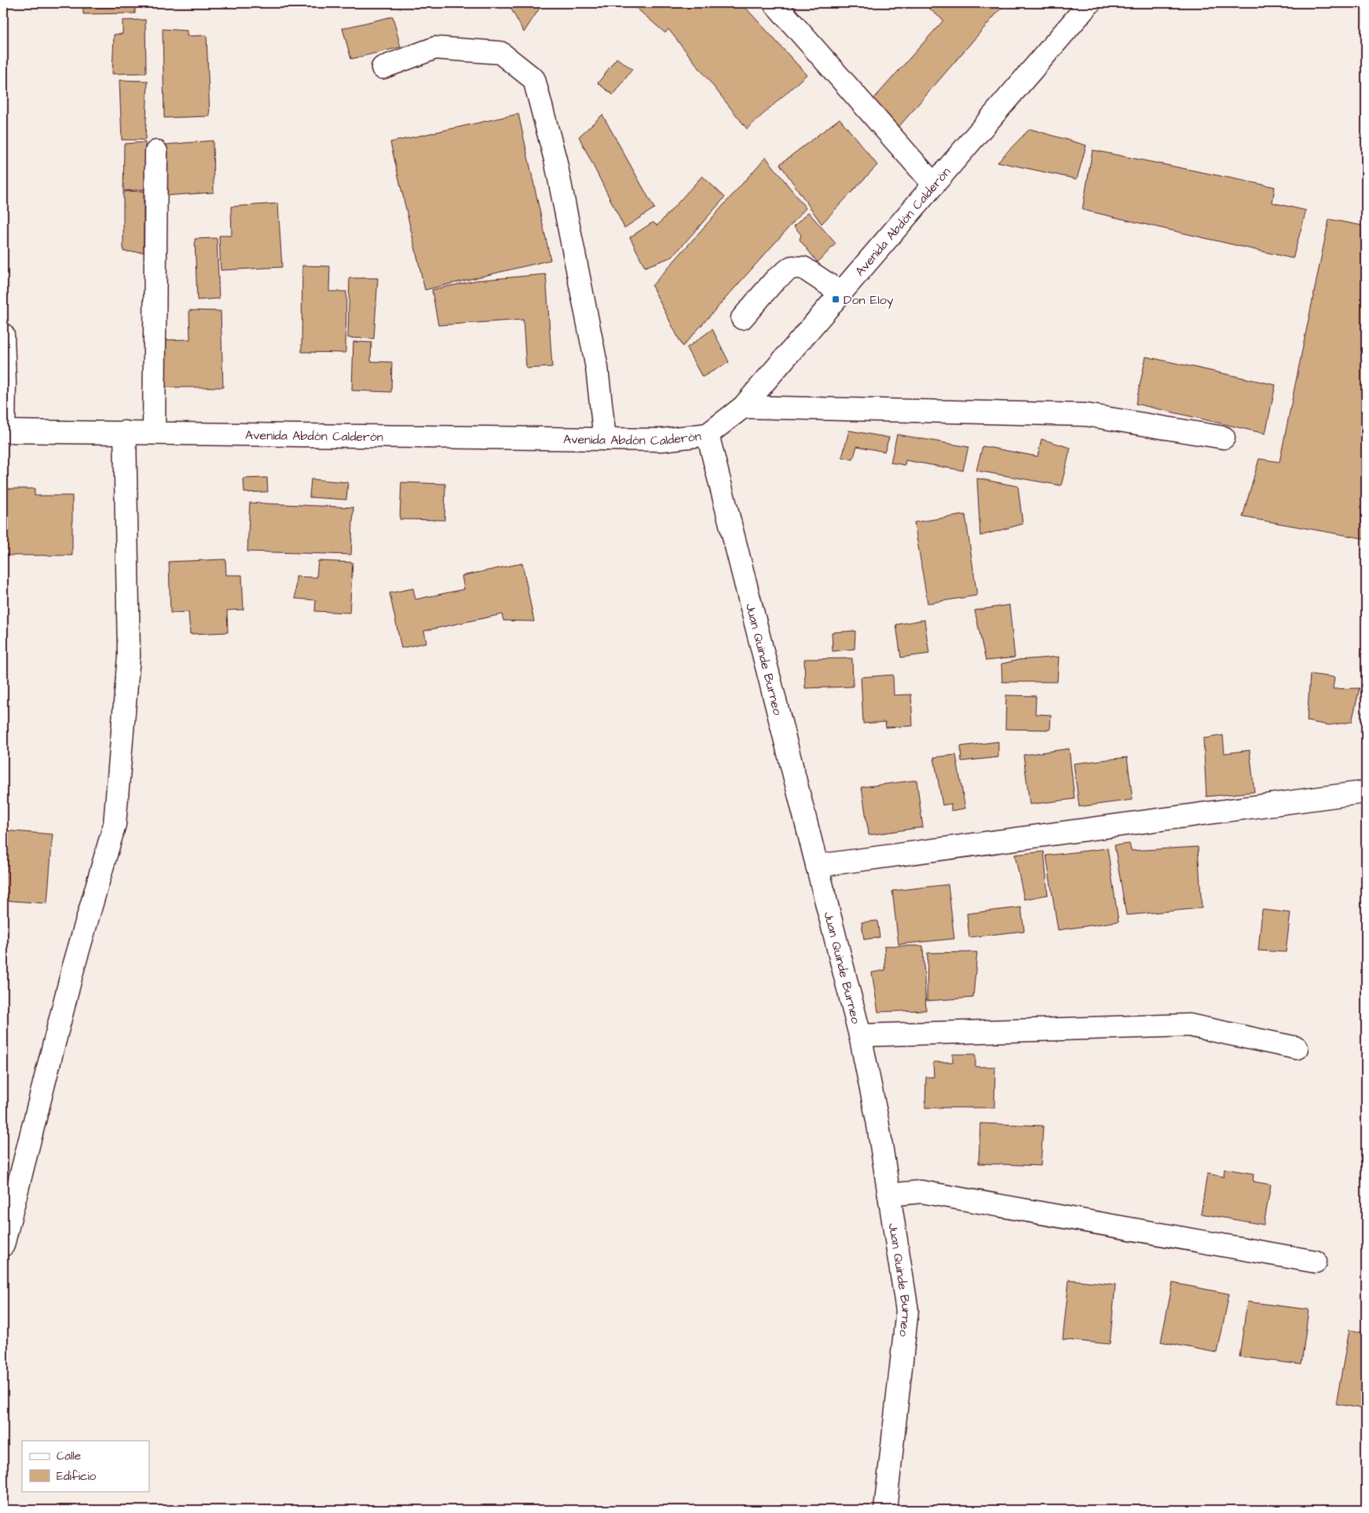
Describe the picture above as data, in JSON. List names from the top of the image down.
{
  "streets": {
    "street": ["Avenida Abdón Calderón", "Juan Quinde Burneo"]
  },
  "crossings": [
    ["Avenida Abdón Calderón", "Juan Quinde Burneo"]
  ],
  "places": {
    "transit": ["Don Eloy"]
  },
  "legend": ["Calle", "Edificio"]
}
